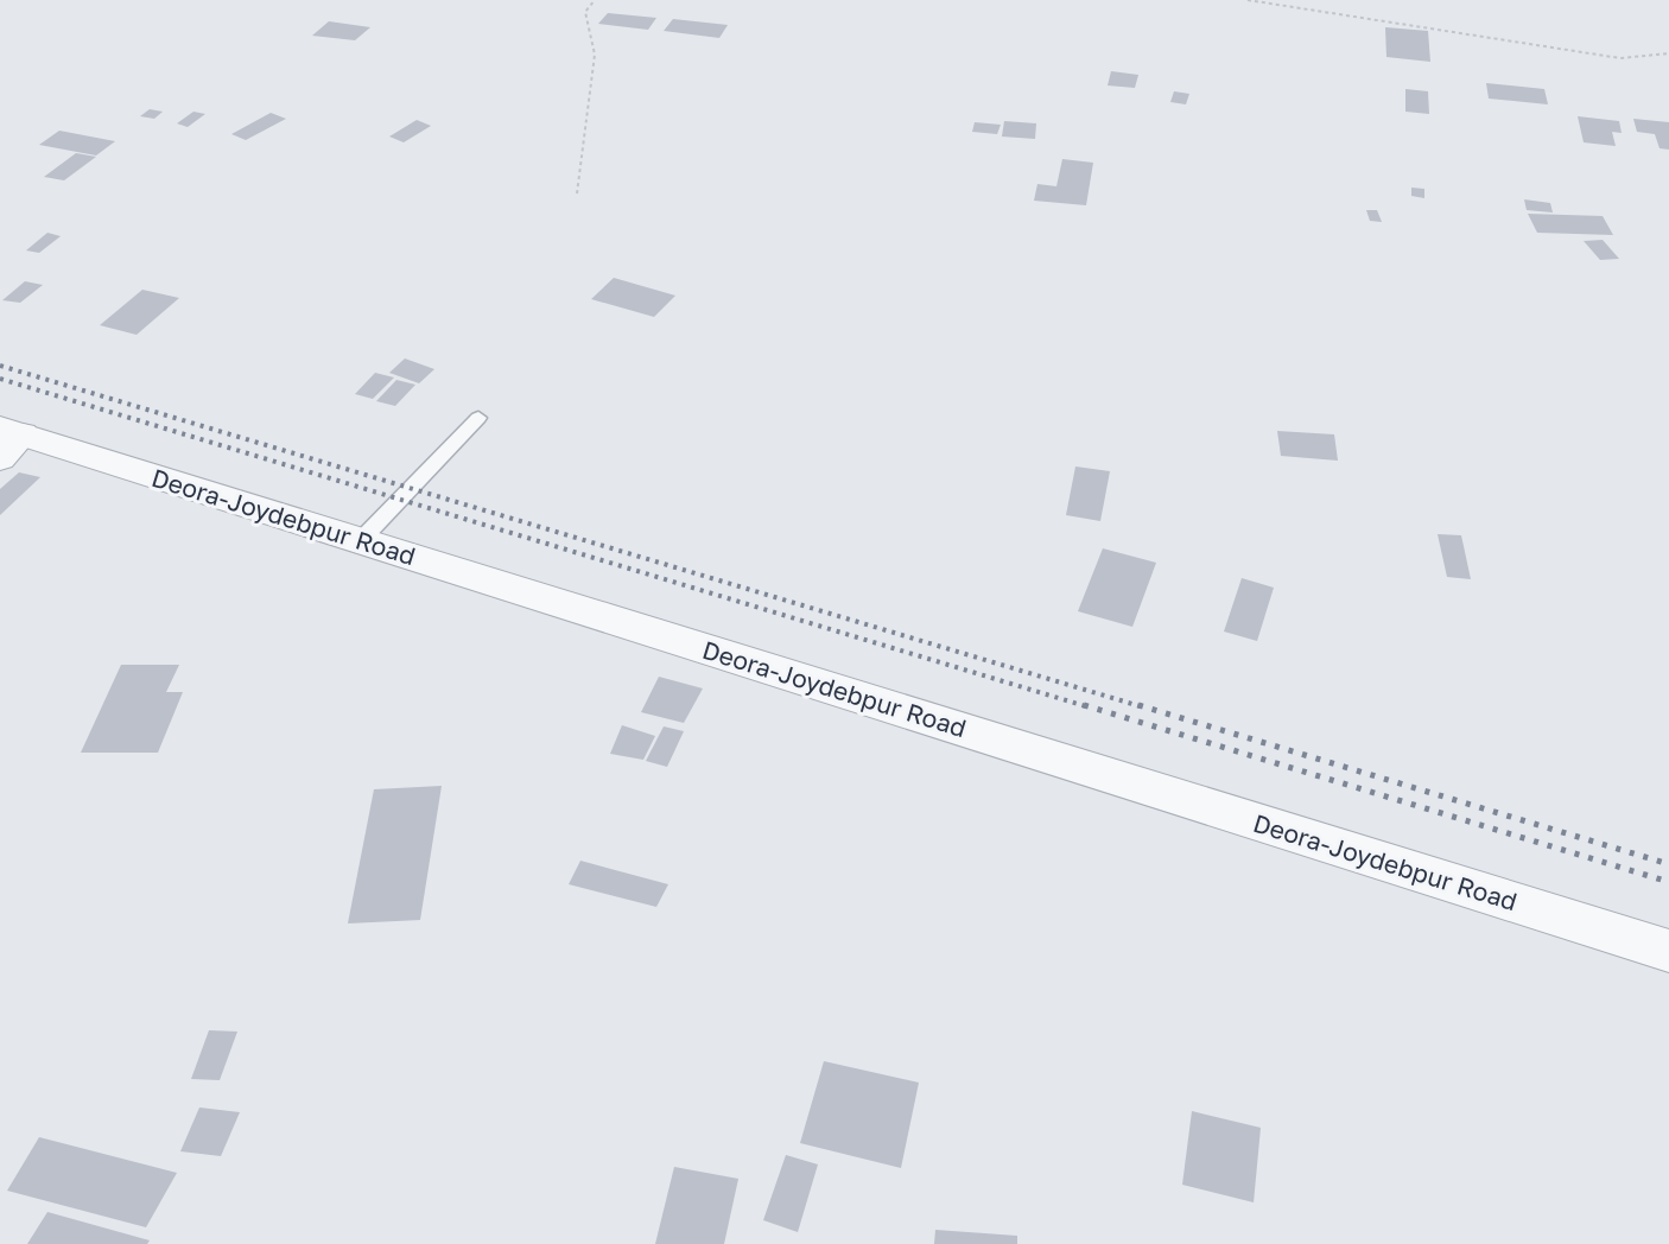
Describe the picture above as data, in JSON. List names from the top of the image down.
{
  "streets": {
    "street": ["Deora-Joydebpur Road"]
  }
}
